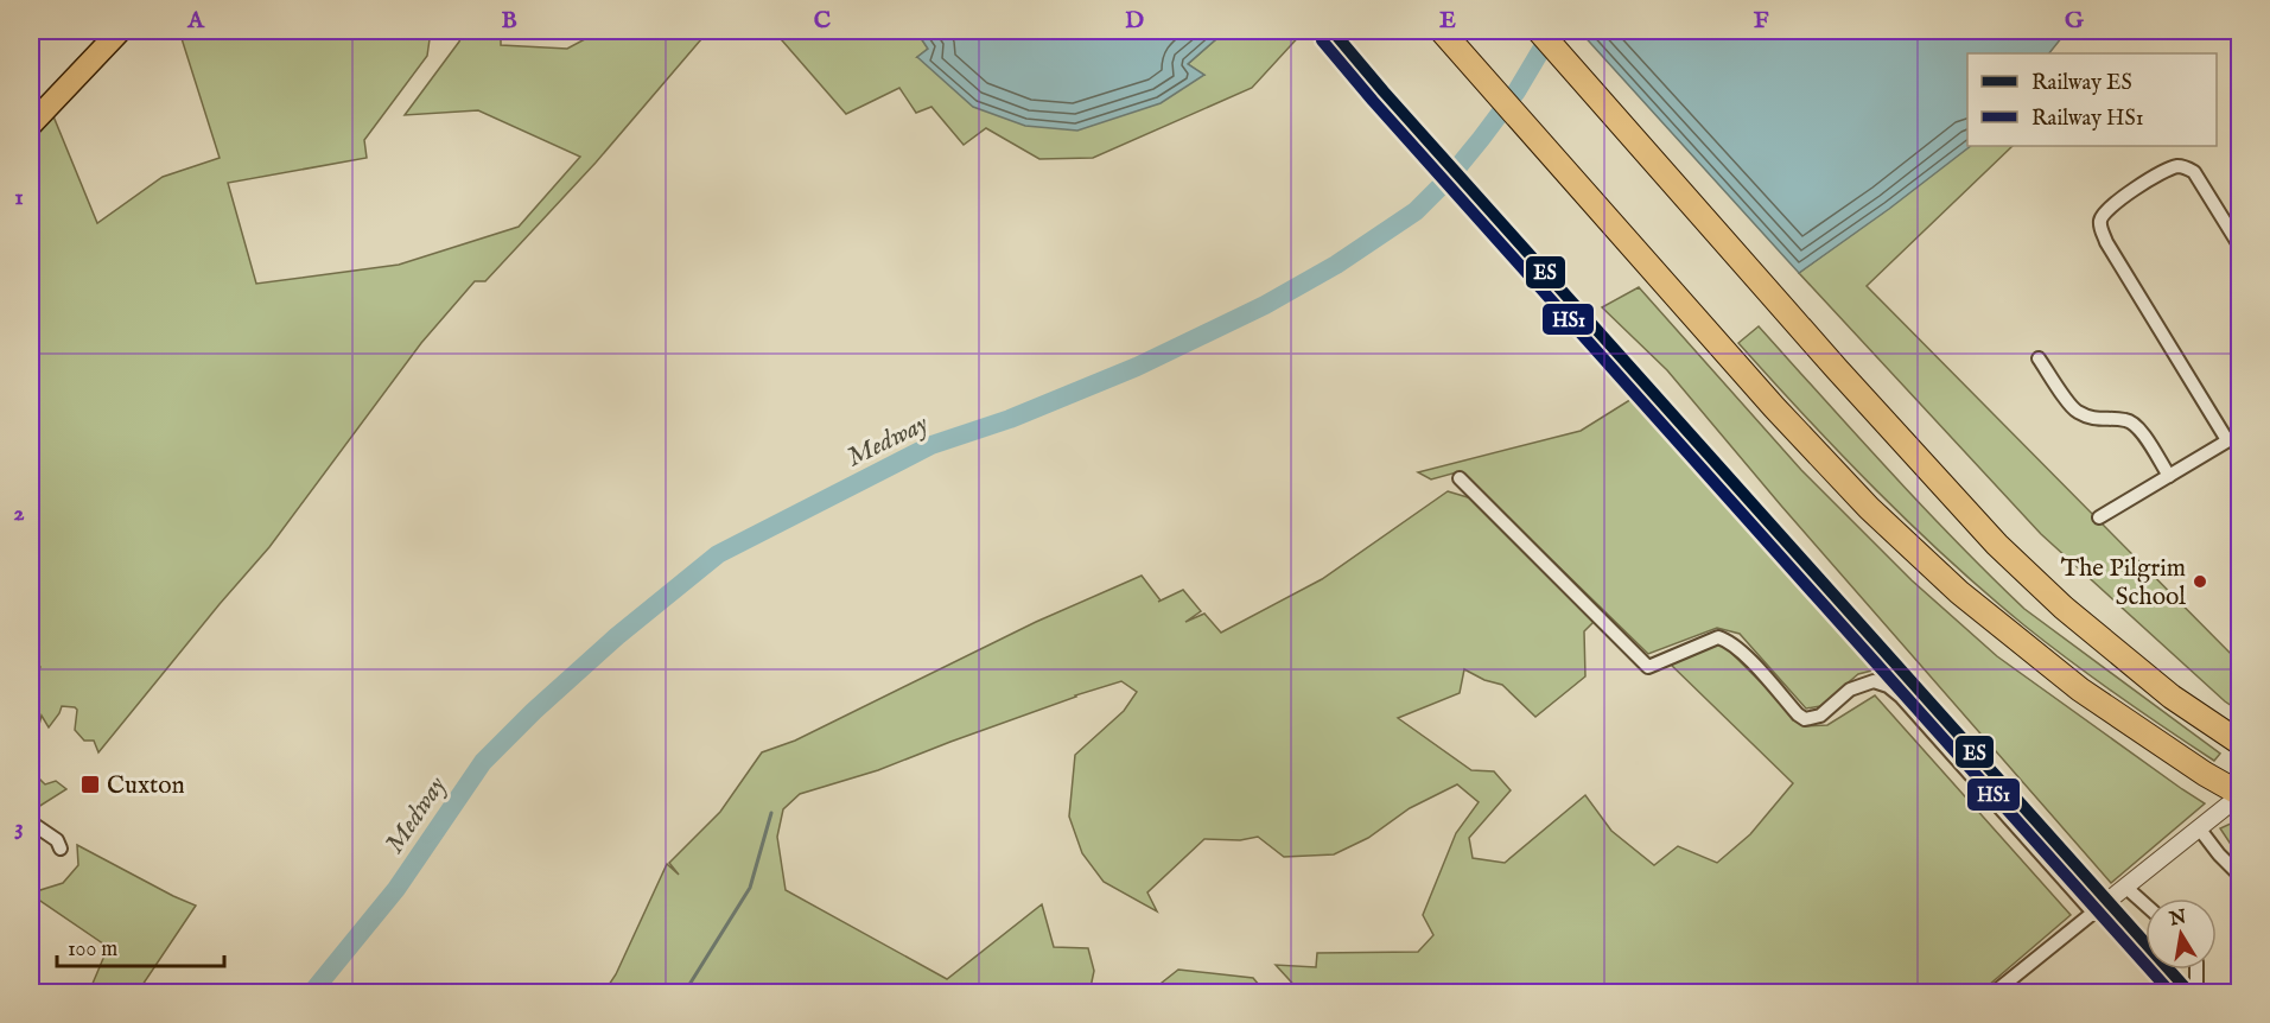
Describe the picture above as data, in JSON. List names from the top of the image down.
{
  "water": ["Medway"],
  "places": {
    "other": ["The Pilgrim School"],
    "transit": ["Cuxton"]
  },
  "lines": ["rail line ES", "rail line HS1"],
  "legend": ["Railway ES", "Railway HS1"],
  "scale_bar": "100 m",
  "north": "top",
  "grid": {
    "columns": [
      "A",
      "B",
      "C",
      "D",
      "E",
      "F",
      "G"
    ],
    "rows": ["1", "2", "3"]
  }
}
